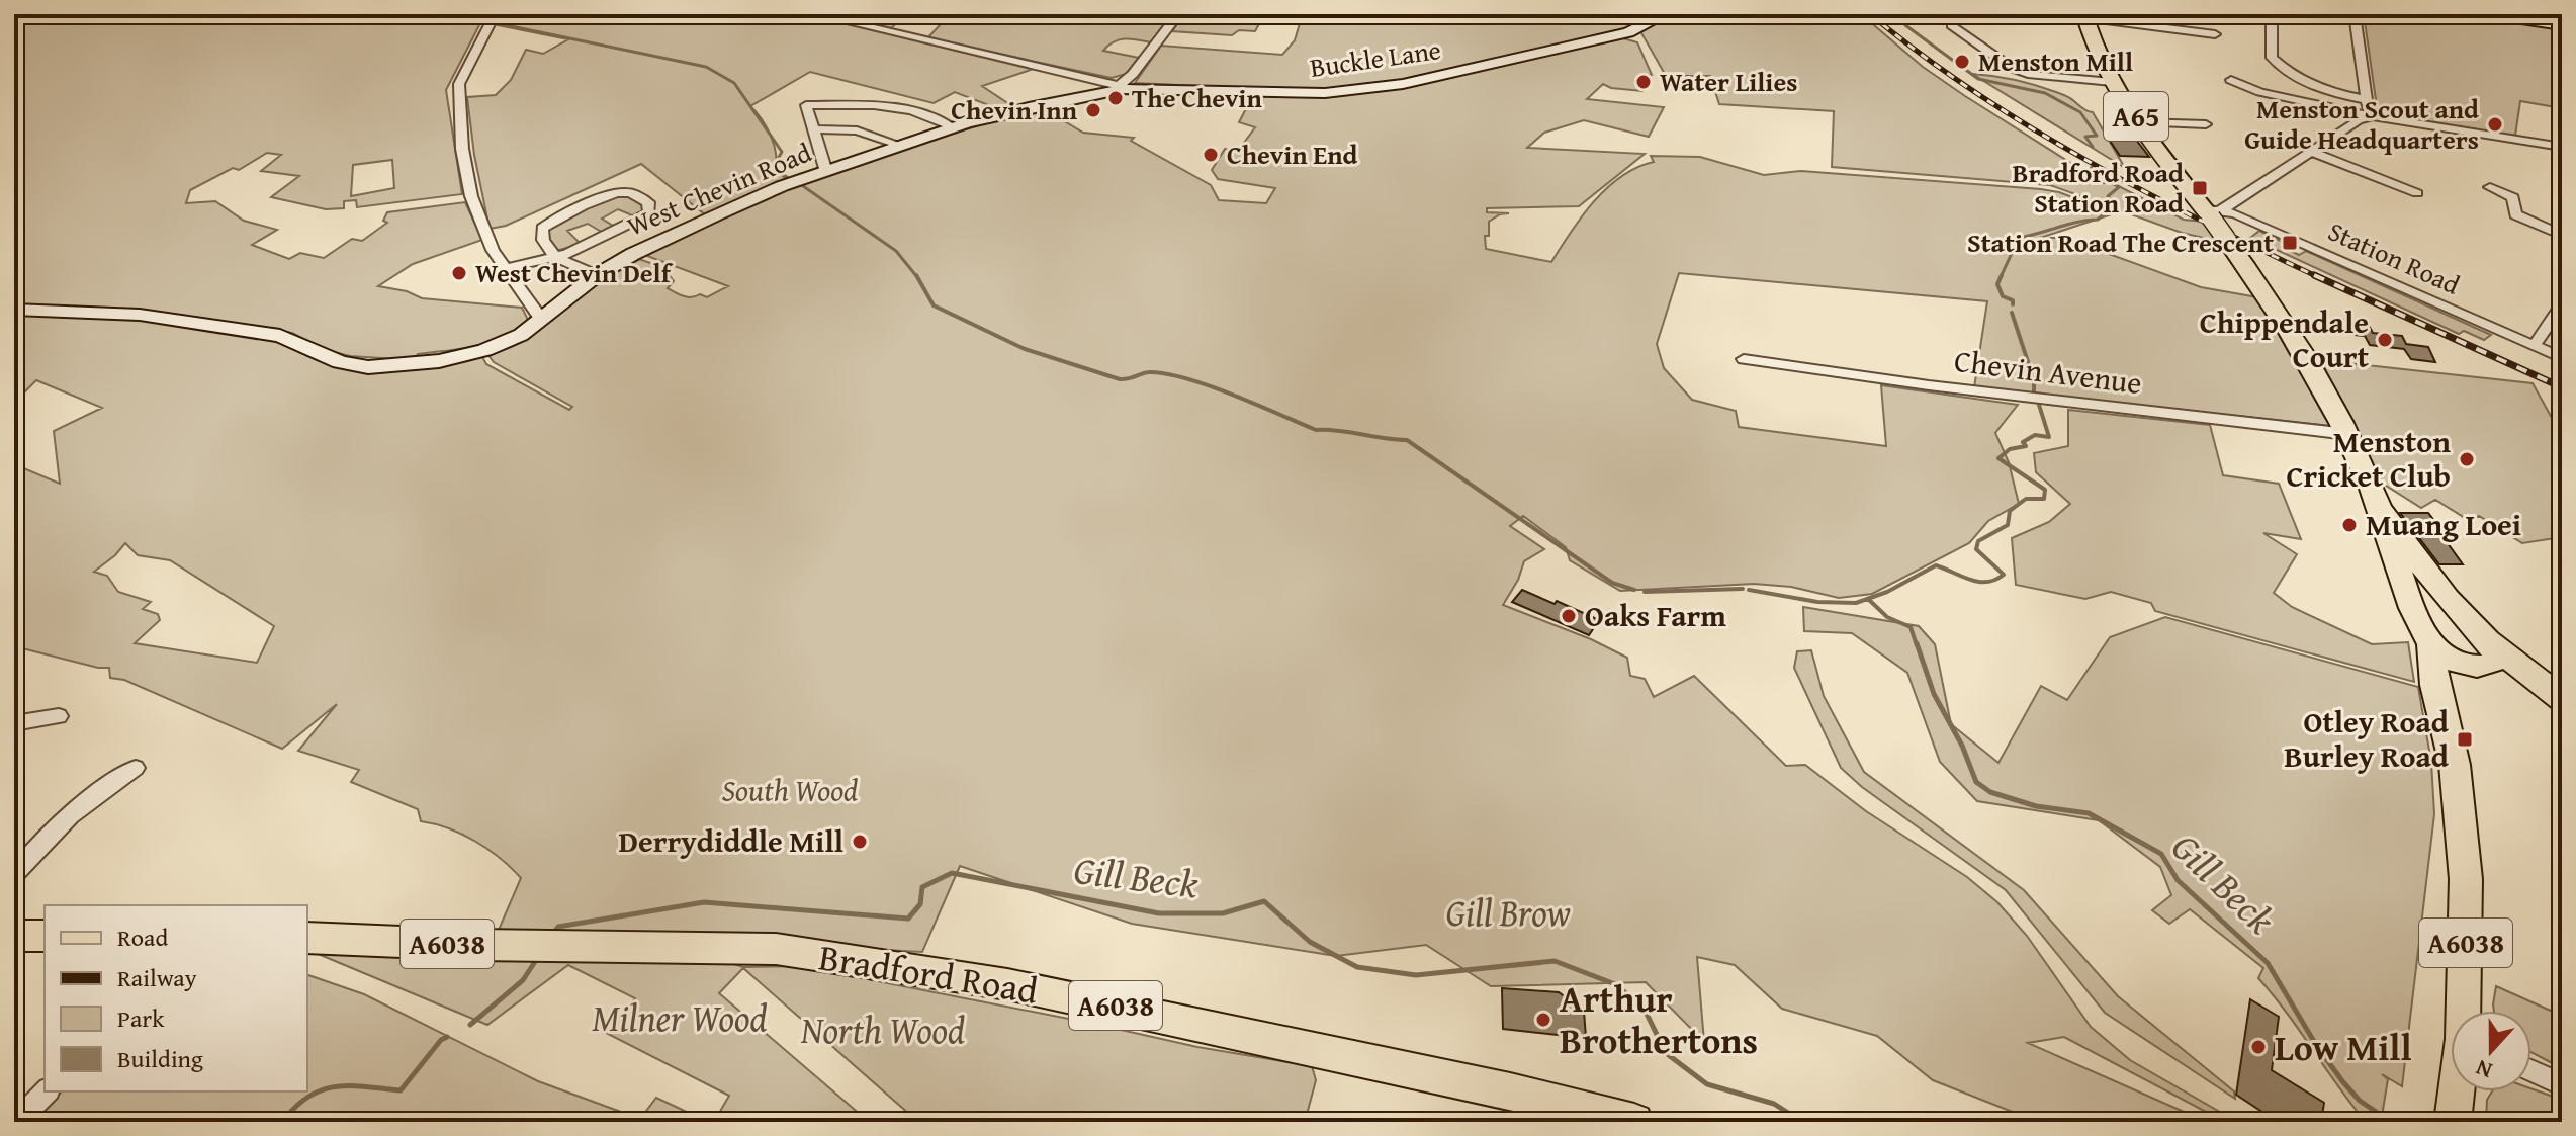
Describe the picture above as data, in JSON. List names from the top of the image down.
{
  "streets": {
    "main road": ["A65", "A6038", "Bradford Road"],
    "street": [
      "Buckle Lane",
      "West Chevin Road",
      "Station Road",
      "Chevin Avenue"
    ]
  },
  "crossings": [
    ["Buckle Lane", "West Chevin Road"],
    ["A65", "Station Road"],
    ["A65", "Chevin Avenue"],
    ["A65", "A6038"]
  ],
  "water": ["Gill Beck"],
  "parks": [
    "South Wood",
    "Gill Brow",
    "Milner Wood",
    "North Wood"
  ],
  "places": {
    "other": [
      "Menston Mill",
      "Water Lilies",
      "The Chevin",
      "Chevin Inn",
      "Menston Scout and Guide Headquarters",
      "Chevin End",
      "West Chevin Delf",
      "Chippendale Court",
      "Menston Cricket Club",
      "Muang Loei",
      "Oaks Farm",
      "Derrydiddle Mill",
      "Arthur Brothertons",
      "Low Mill"
    ],
    "transit": ["Bradford Road Station Road", "Station Road The Crescent", "Otley Road Burley Road"]
  },
  "legend": [
    "Road",
    "Railway",
    "Park",
    "Building"
  ],
  "north": "bottom"
}
